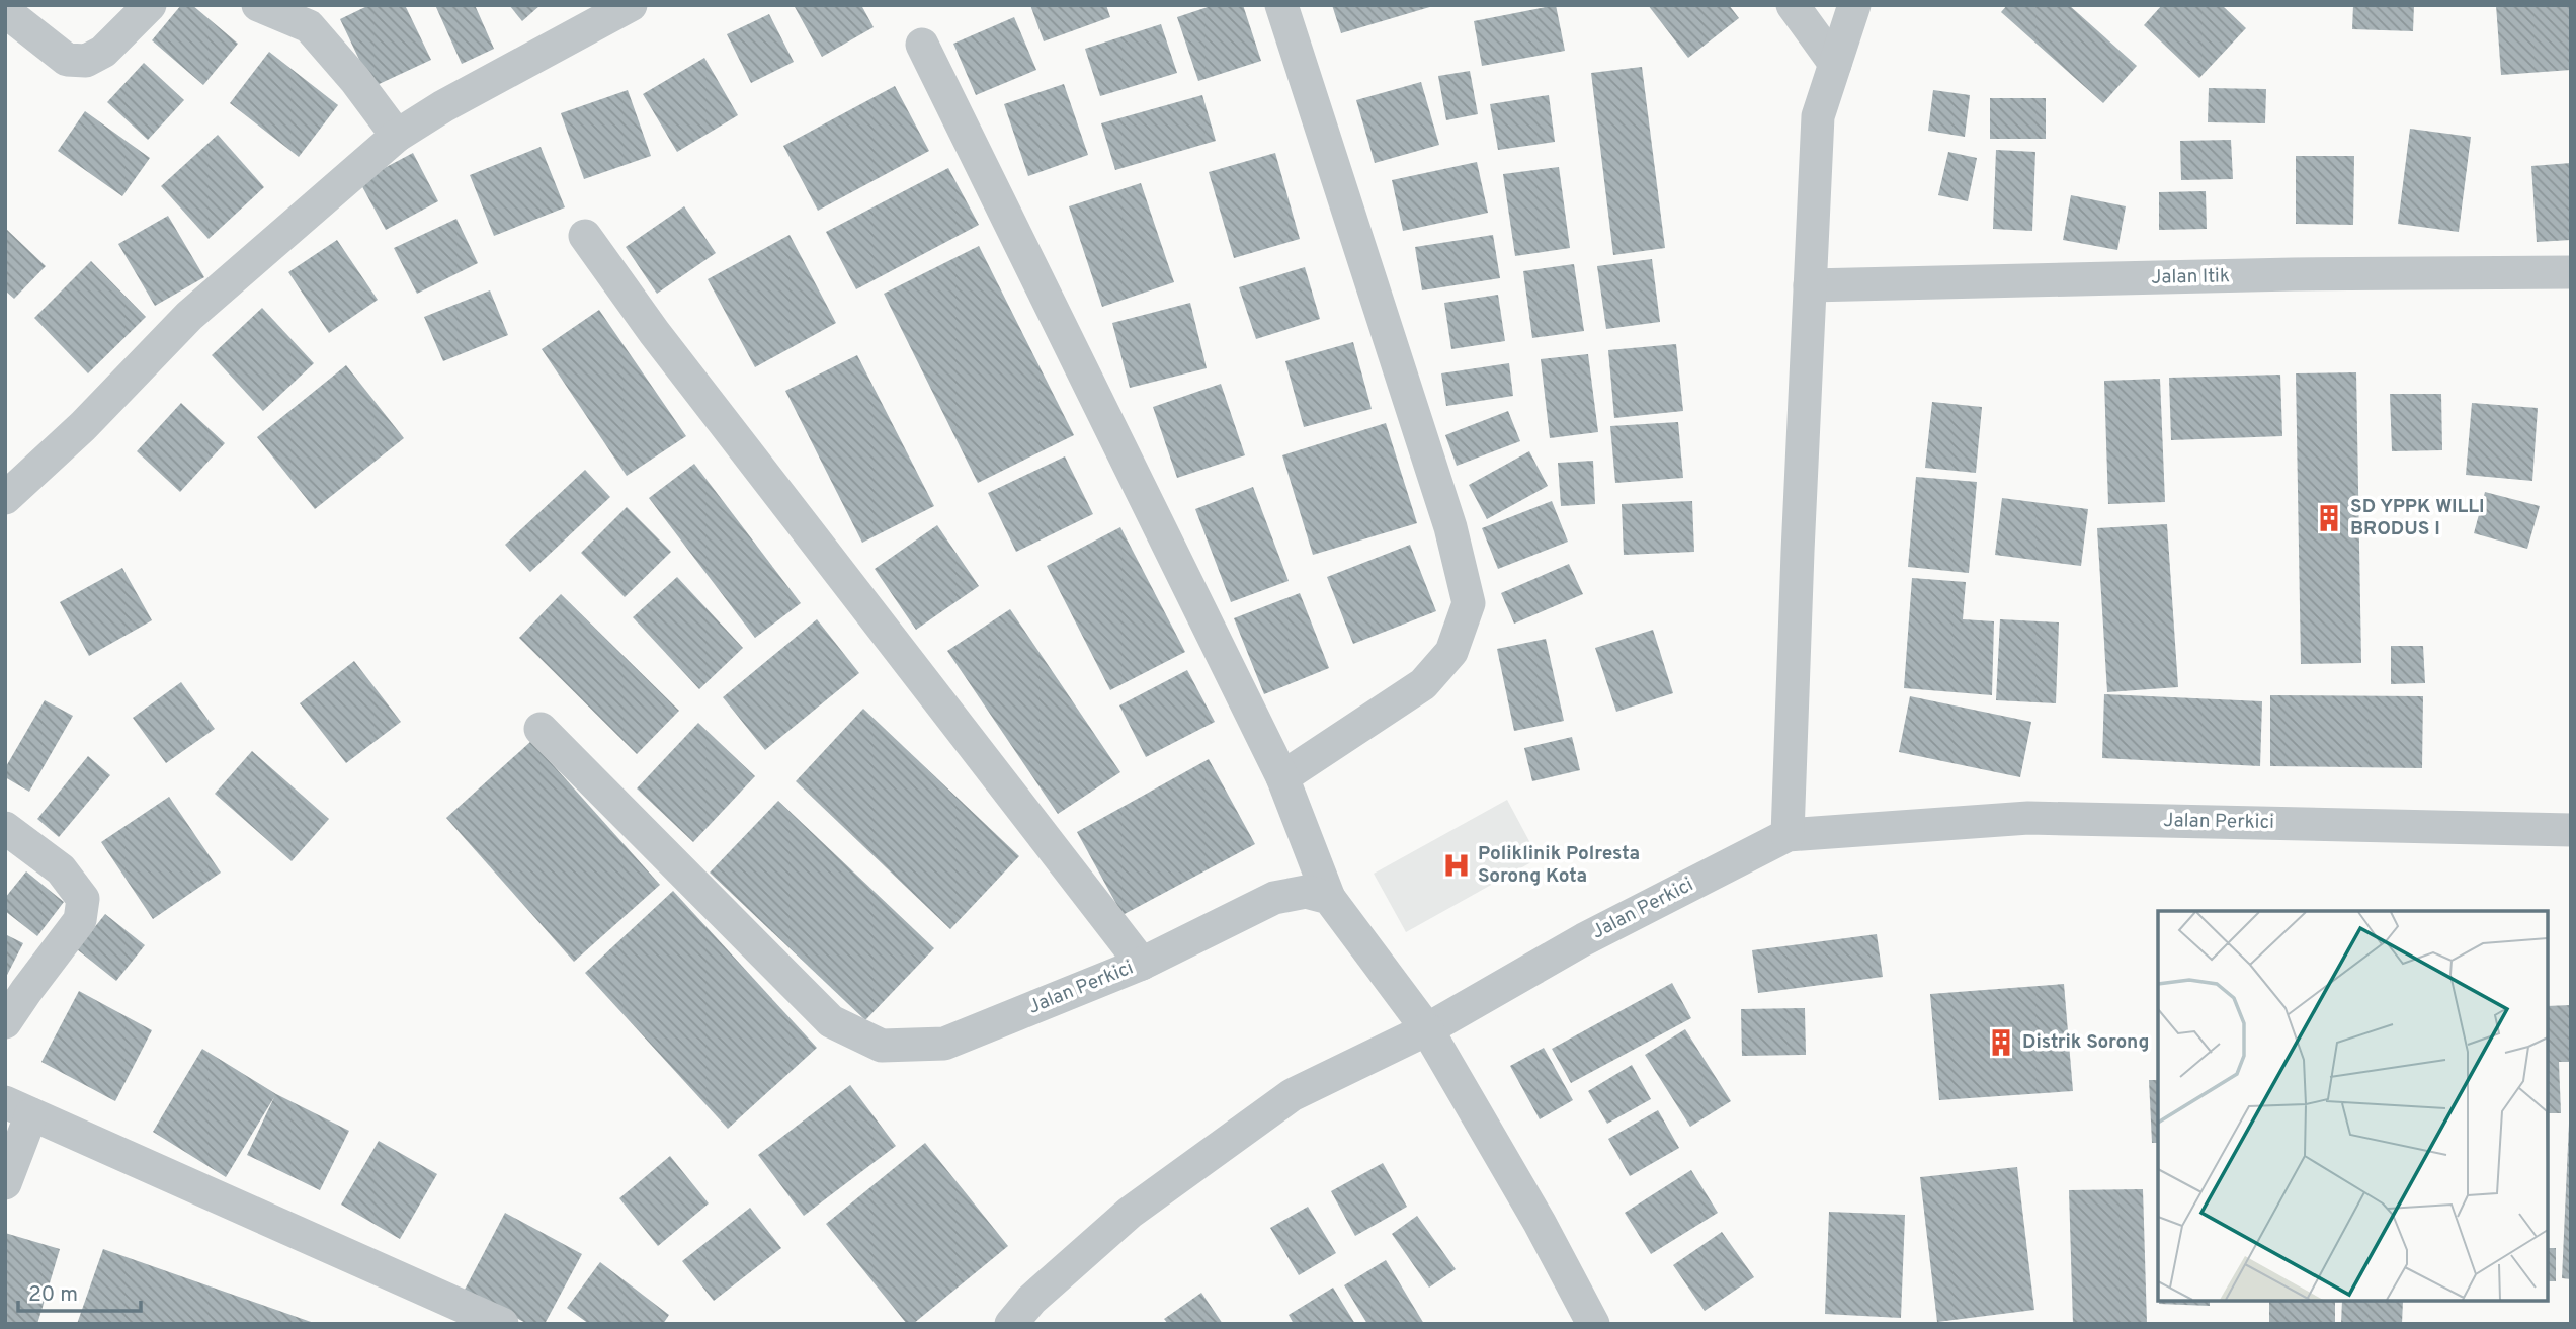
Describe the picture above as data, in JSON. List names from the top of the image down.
{
  "streets": {
    "street": ["Jalan Itik", "Jalan Perkici"]
  },
  "places": {
    "building": ["SD YPPK WILLI BRODUS I", "Distrik Sorong"],
    "hospital": ["Poliklinik Polresta Sorong Kota"]
  },
  "scale_bar": "20 m"
}
